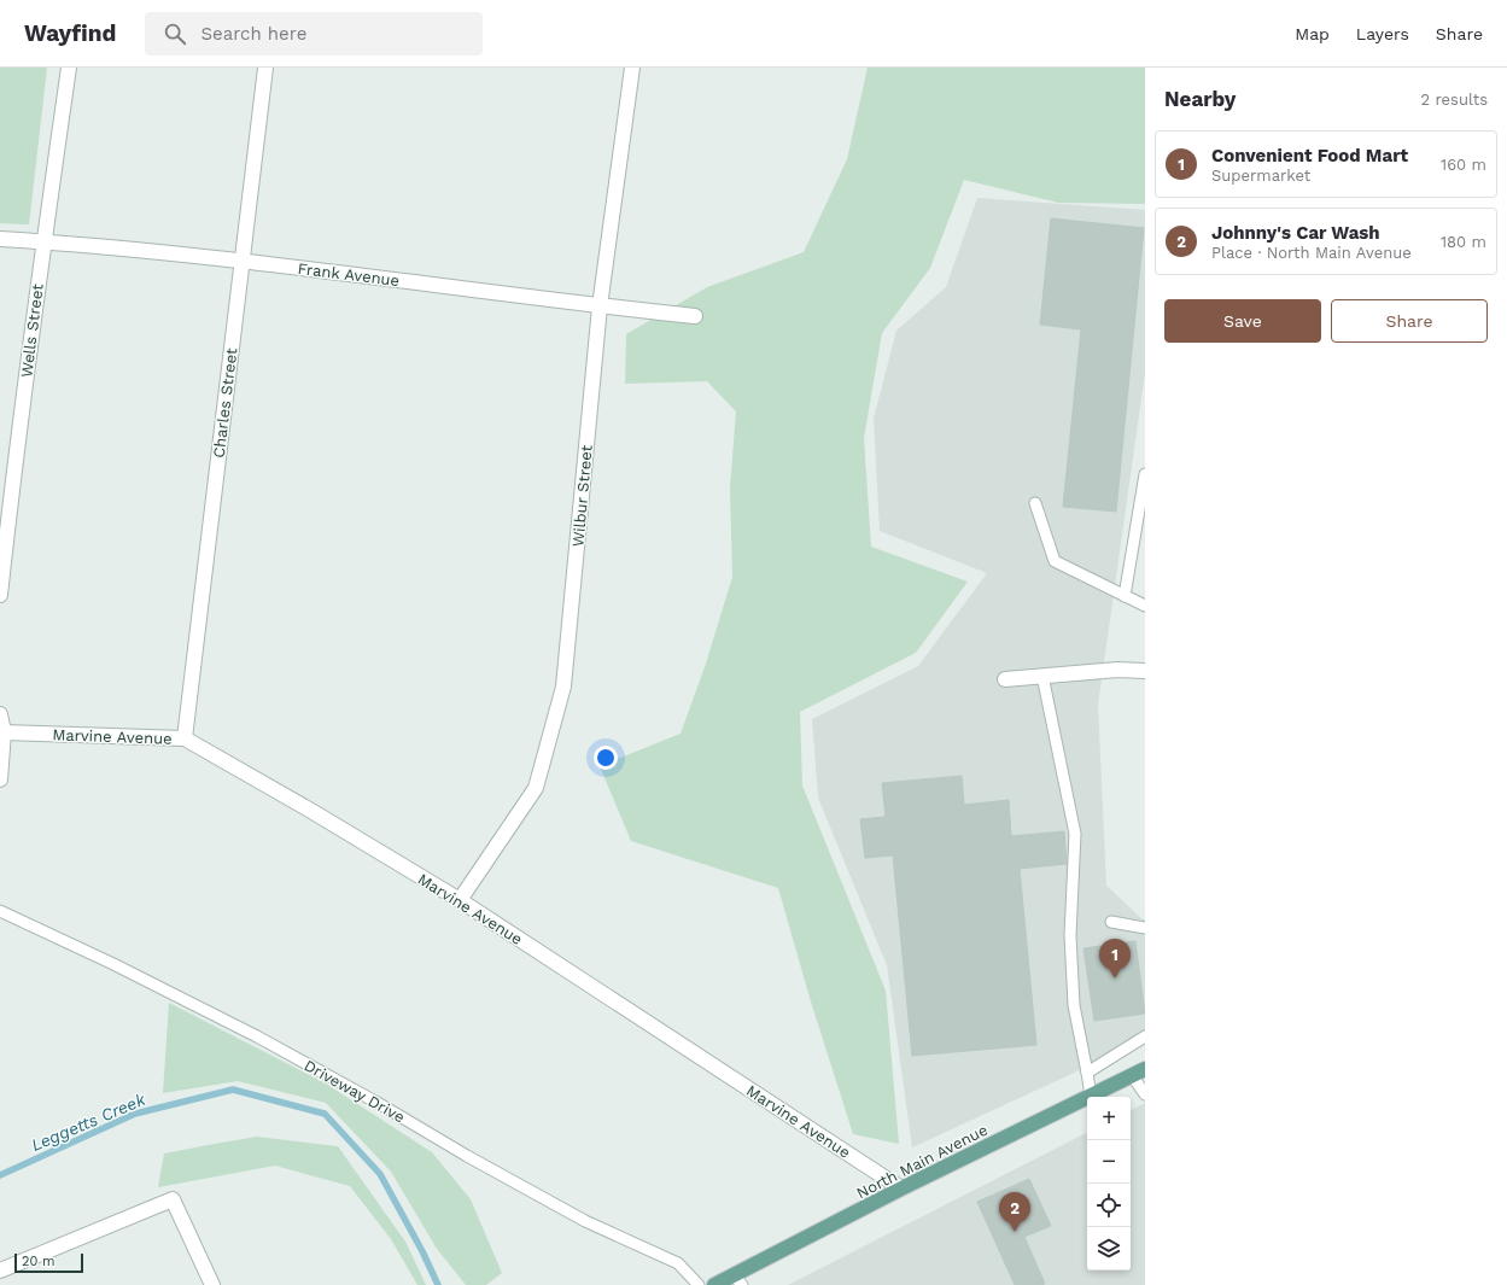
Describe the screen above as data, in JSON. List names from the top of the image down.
{
  "streets": {
    "main road": ["North Main Avenue"],
    "street": [
      "Frank Avenue",
      "Wells Street",
      "Charles Street",
      "Wilbur Street",
      "Marvine Avenue"
    ],
    "lane": ["Driveway Drive"]
  },
  "crossings": [
    ["Frank Avenue", "Wells Street"],
    ["Frank Avenue", "Charles Street"],
    ["Frank Avenue", "Wilbur Street"],
    ["Charles Street", "Marvine Avenue"],
    ["Wilbur Street", "Marvine Avenue"],
    ["Marvine Avenue", "North Main Avenue"]
  ],
  "water": ["Leggetts Creek"],
  "scale_bar": "20 m",
  "page": {
    "header": "Wayfind",
    "search": "Search here",
    "nav": ["Map", "Layers", "Share"],
    "heading": ["Nearby", "2 results"],
    "list": [
      {
        "mark": "1",
        "name": "Convenient Food Mart",
        "note": "Supermarket",
        "value": "160 m"
      },
      {
        "mark": "2",
        "name": "Johnny's Car Wash",
        "note": "Place · North Main Avenue",
        "value": "180 m"
      }
    ],
    "buttons": ["Save", "Share"],
    "pins": ["1", "2"],
    "map_buttons": ["+", "−"],
    "scale": "20 m"
  }
}
